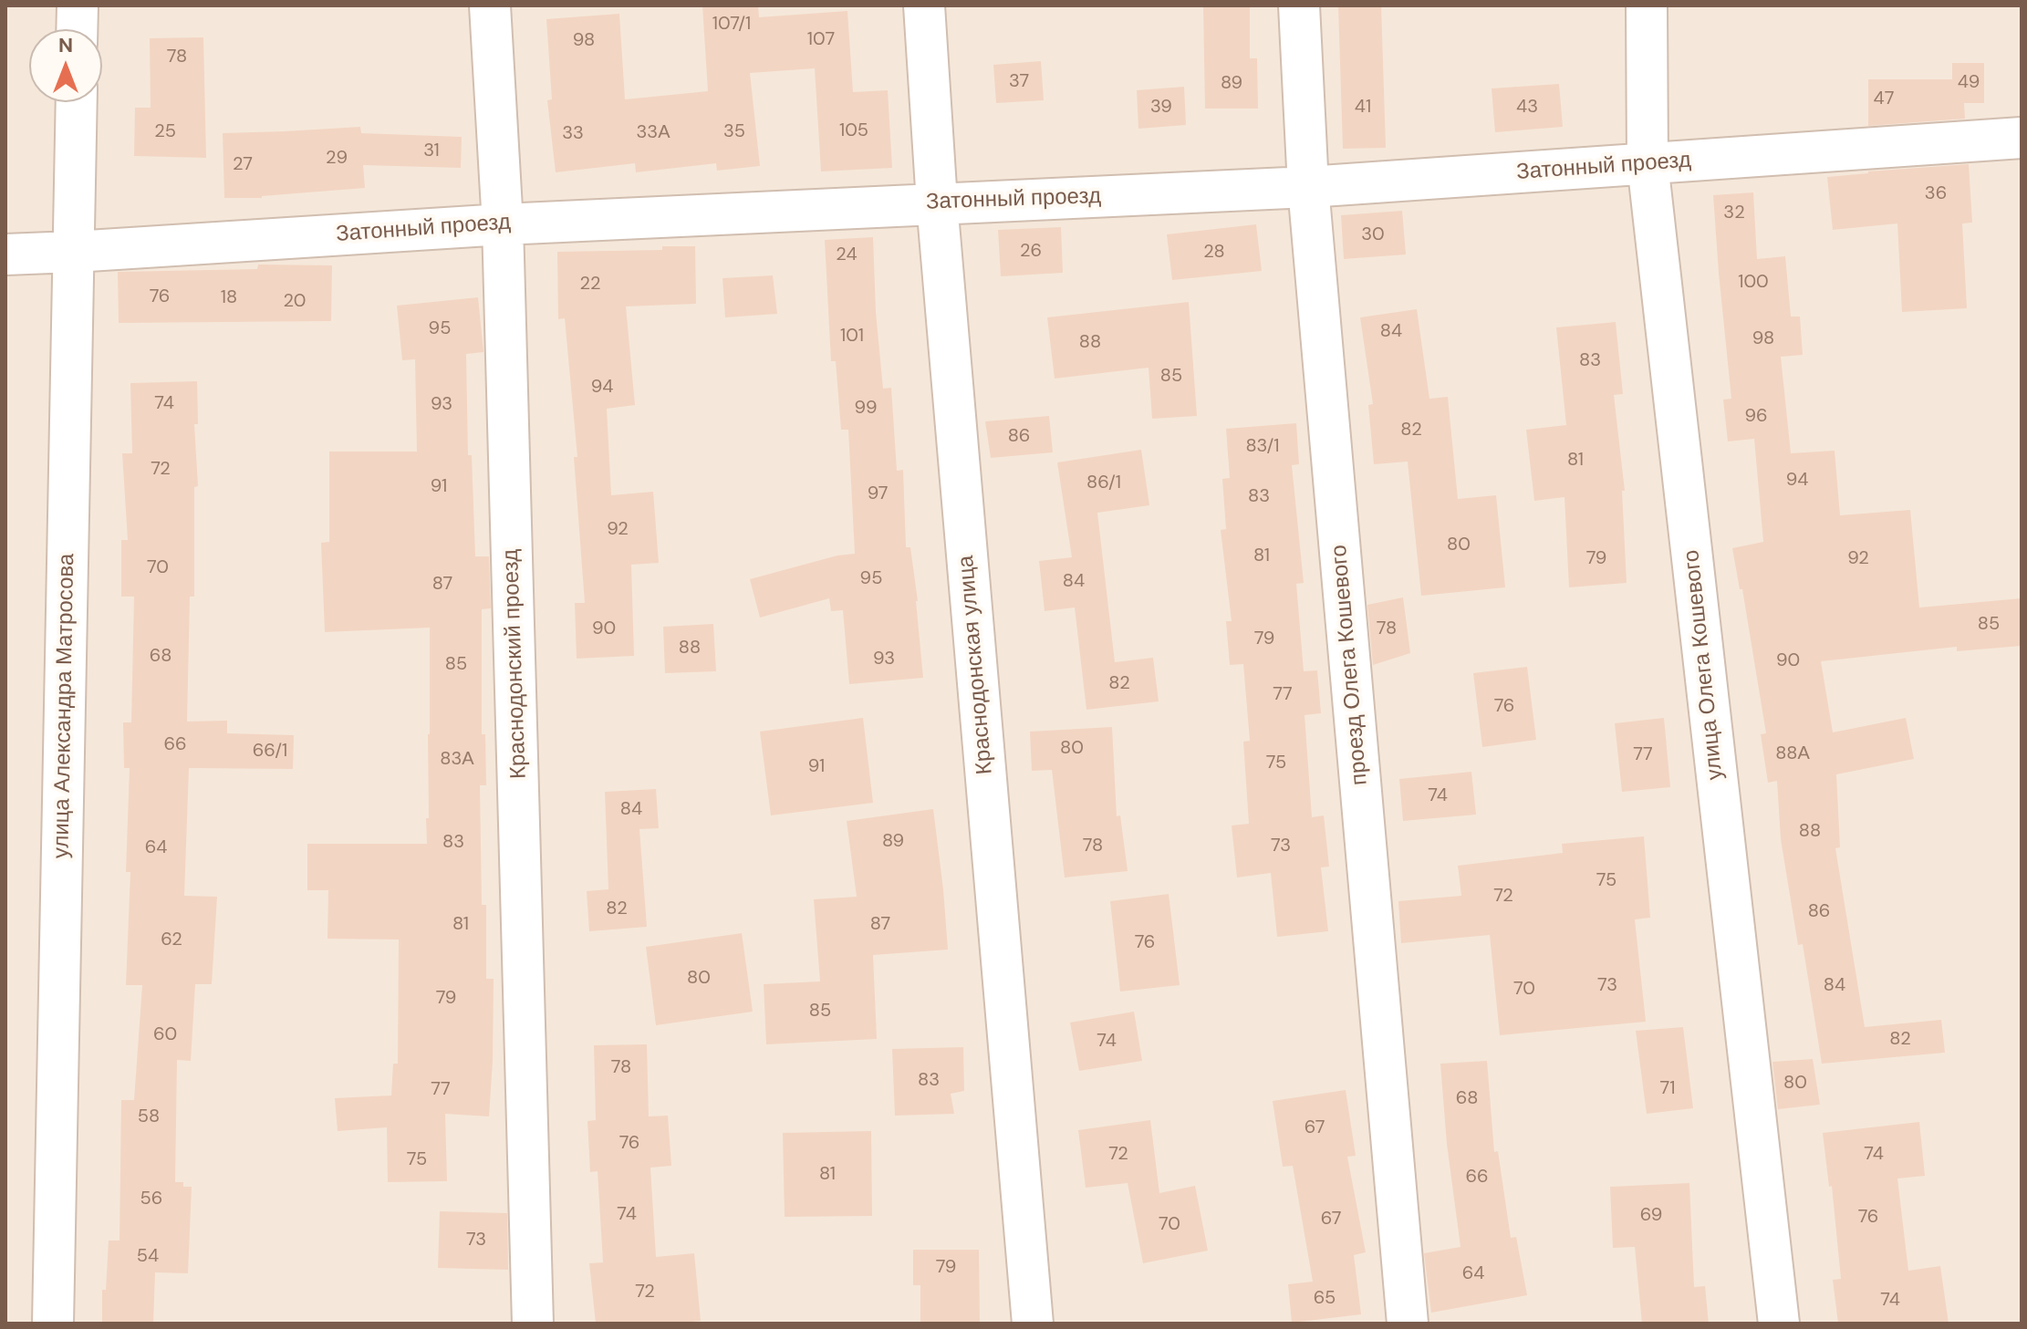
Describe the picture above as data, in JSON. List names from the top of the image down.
{
  "streets": {
    "street": [
      "Затонный проезд",
      "Краснодонский проезд",
      "Краснодонская улица",
      "проезд Олега Кошевого",
      "улица Олега Кошевого",
      "улица Александра Матросова"
    ]
  },
  "crossings": [
    ["Затонный проезд", "Краснодонский проезд"],
    ["Затонный проезд", "Краснодонская улица"],
    ["Затонный проезд", "проезд Олега Кошевого"],
    ["Затонный проезд", "улица Олега Кошевого"],
    ["Затонный проезд", "улица Александра Матросова"]
  ],
  "house_numbers": [
    "107/1",
    "107",
    "98",
    "78",
    "37",
    "49",
    "89",
    "47",
    "39",
    "41",
    "43",
    "105",
    "25",
    "35",
    "33А",
    "33",
    "31",
    "29",
    "27",
    "36",
    "32",
    "30",
    "26",
    "28",
    "24",
    "100",
    "22",
    "76",
    "18",
    "20",
    "95",
    "84",
    "101",
    "98",
    "88",
    "83",
    "85",
    "94",
    "74",
    "93",
    "99",
    "96",
    "82",
    "86",
    "83/1",
    "81",
    "72",
    "94",
    "86/1",
    "91",
    "97",
    "83",
    "92",
    "80",
    "81",
    "79",
    "92",
    "70",
    "95",
    "84",
    "87",
    "85",
    "90",
    "78",
    "79",
    "88",
    "68",
    "93",
    "90",
    "85",
    "82",
    "77",
    "76",
    "66",
    "80",
    "66/1",
    "88А",
    "77",
    "83А",
    "75",
    "91",
    "74",
    "84",
    "88",
    "89",
    "83",
    "78",
    "73",
    "64",
    "75",
    "72",
    "82",
    "86",
    "81",
    "87",
    "62",
    "76",
    "80",
    "73",
    "84",
    "70",
    "79",
    "85",
    "60",
    "82",
    "74",
    "78",
    "83",
    "80",
    "71",
    "77",
    "68",
    "58",
    "67",
    "76",
    "72",
    "74",
    "75",
    "81",
    "66",
    "56",
    "74",
    "69",
    "76",
    "67",
    "70",
    "73",
    "54",
    "79",
    "64",
    "72",
    "65",
    "74"
  ],
  "north": "top"
}
